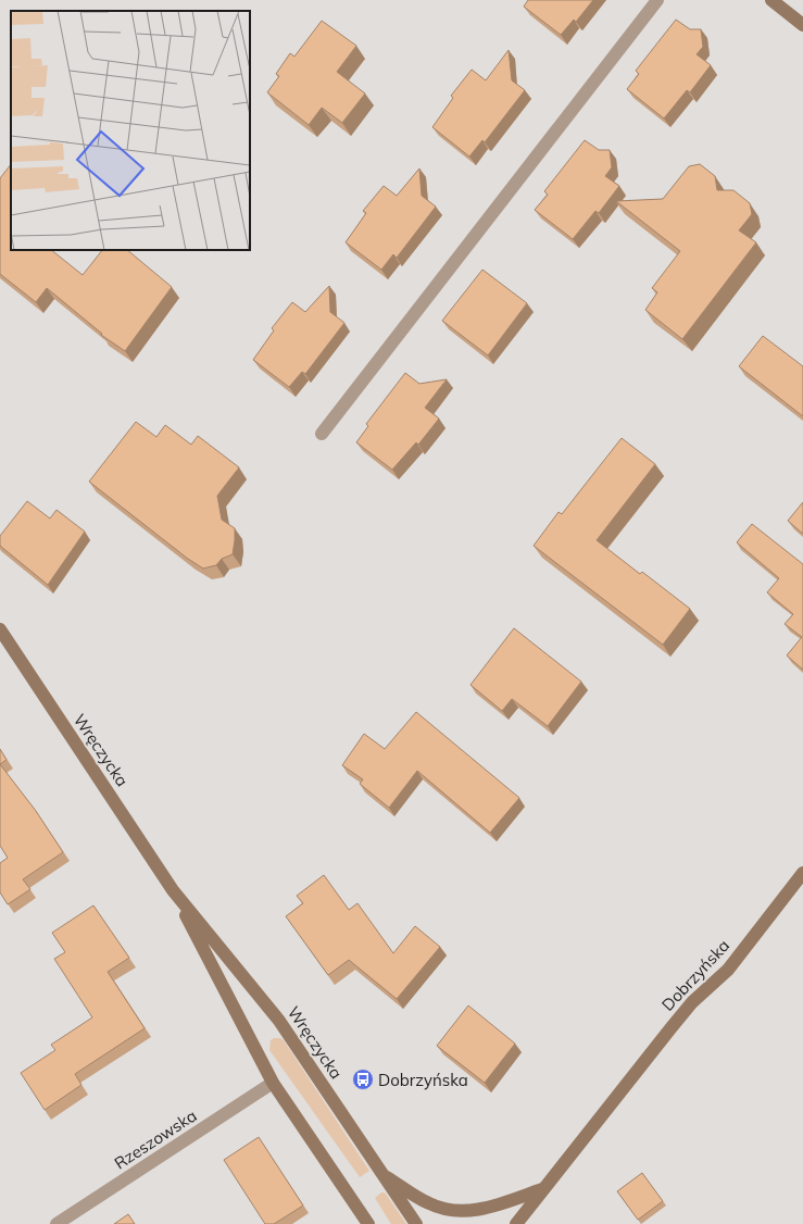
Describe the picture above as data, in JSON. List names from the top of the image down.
{
  "streets": {
    "main road": ["Wręczycka", "Dobrzyńska"],
    "street": ["Rzeszowska"]
  },
  "crossings": [
    ["Wręczycka", "Rzeszowska"]
  ],
  "places": {
    "bus stop": ["Dobrzyńska"]
  }
}
